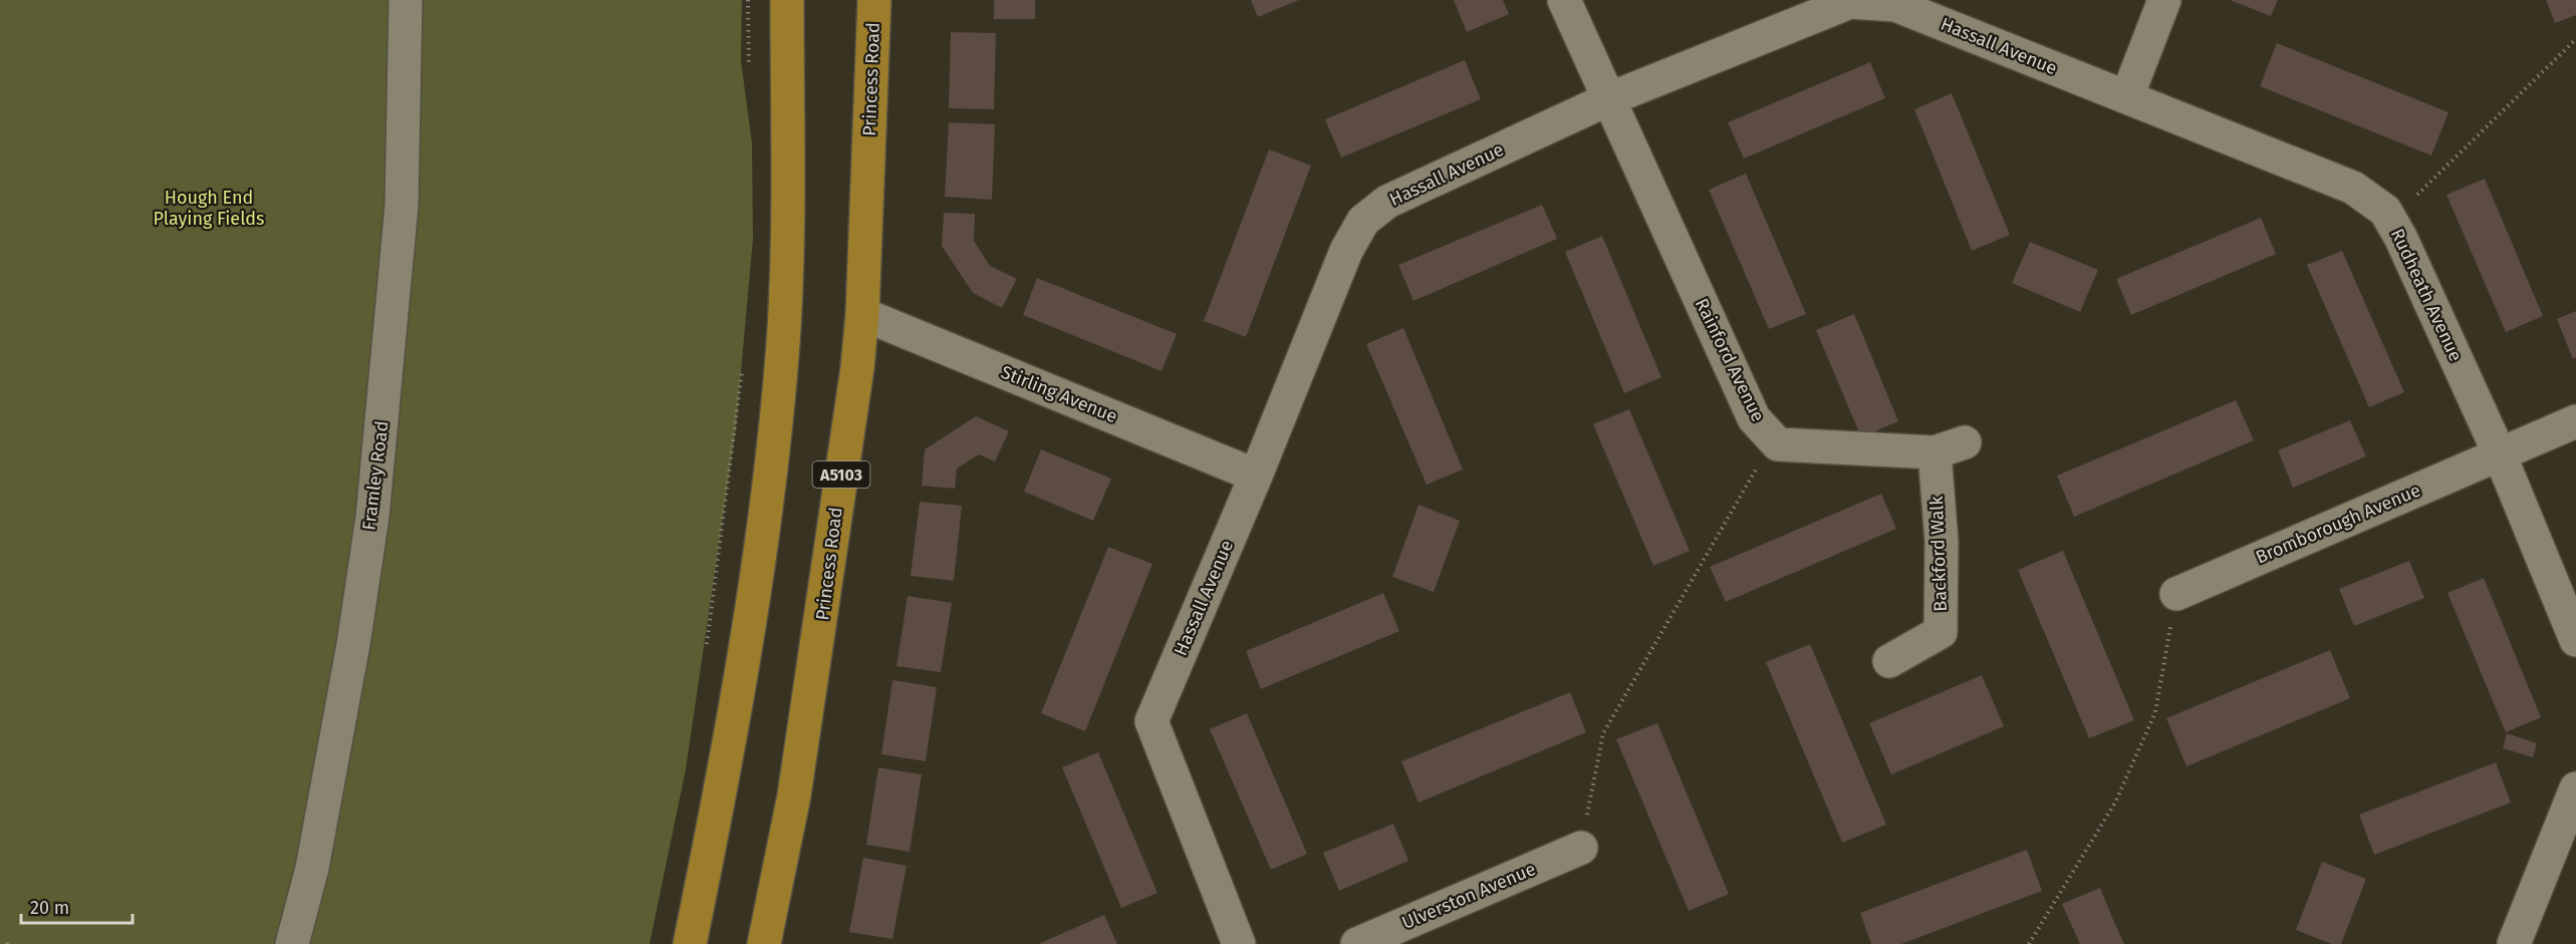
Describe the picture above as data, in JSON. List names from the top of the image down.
{
  "streets": {
    "highway": ["Princess Road", "A5103"],
    "street": [
      "Hassall Avenue",
      "Rudheath Avenue",
      "Rainford Avenue",
      "Stirling Avenue",
      "Framley Road",
      "Bromborough Avenue",
      "Backford Walk",
      "Ulverston Avenue"
    ]
  },
  "crossings": [
    ["Hassall Avenue", "Rudheath Avenue"],
    ["Hassall Avenue", "Rainford Avenue"],
    ["Hassall Avenue", "Stirling Avenue"],
    ["Princess Road", "Stirling Avenue"],
    ["Rudheath Avenue", "Bromborough Avenue"]
  ],
  "parks": ["Hough End Playing Fields"],
  "scale_bar": "20 m"
}
